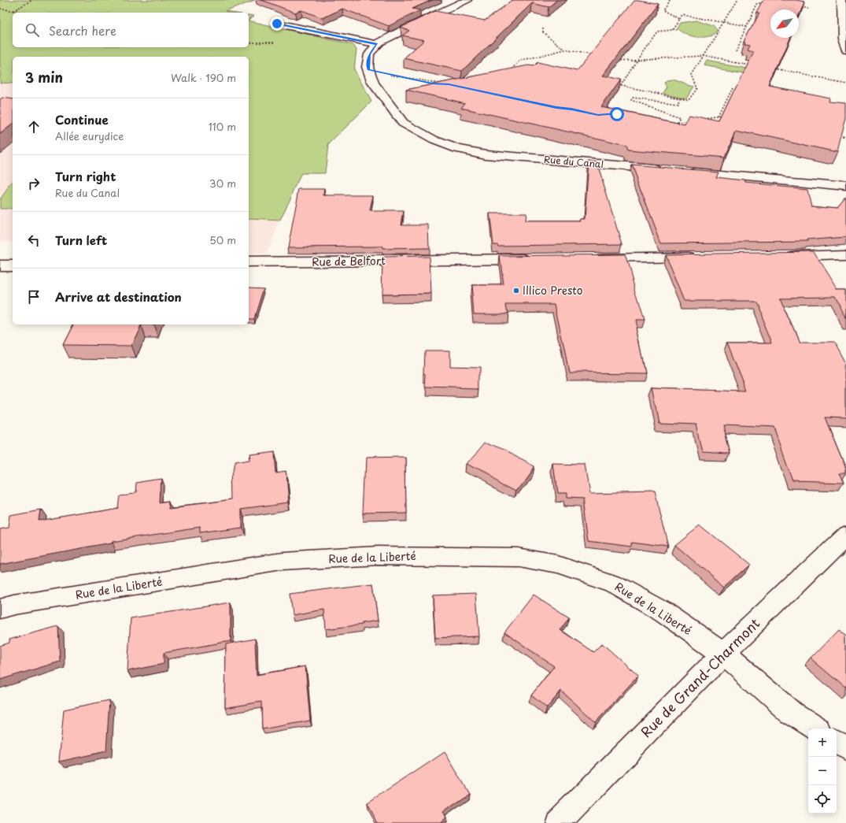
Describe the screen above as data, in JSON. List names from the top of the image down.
{
  "streets": {
    "street": [
      "Rue du Canal",
      "Rue de Belfort",
      "Rue de la Liberté",
      "Rue de Grand-Charmont"
    ]
  },
  "crossings": [
    ["Rue de la Liberté", "Rue de Grand-Charmont"]
  ],
  "places": ["Illico Presto"],
  "north": "bottom left",
  "page": {
    "search": "Search here",
    "heading": ["3 min", "Walk · 190 m"],
    "list": [
      ["Continue", "Allée eurydice", "110 m"],
      ["Turn right", "Rue du Canal", "30 m"],
      ["Turn left", "50 m"],
      "Arrive at destination"
    ],
    "map_buttons": ["+", "−"]
  }
}
